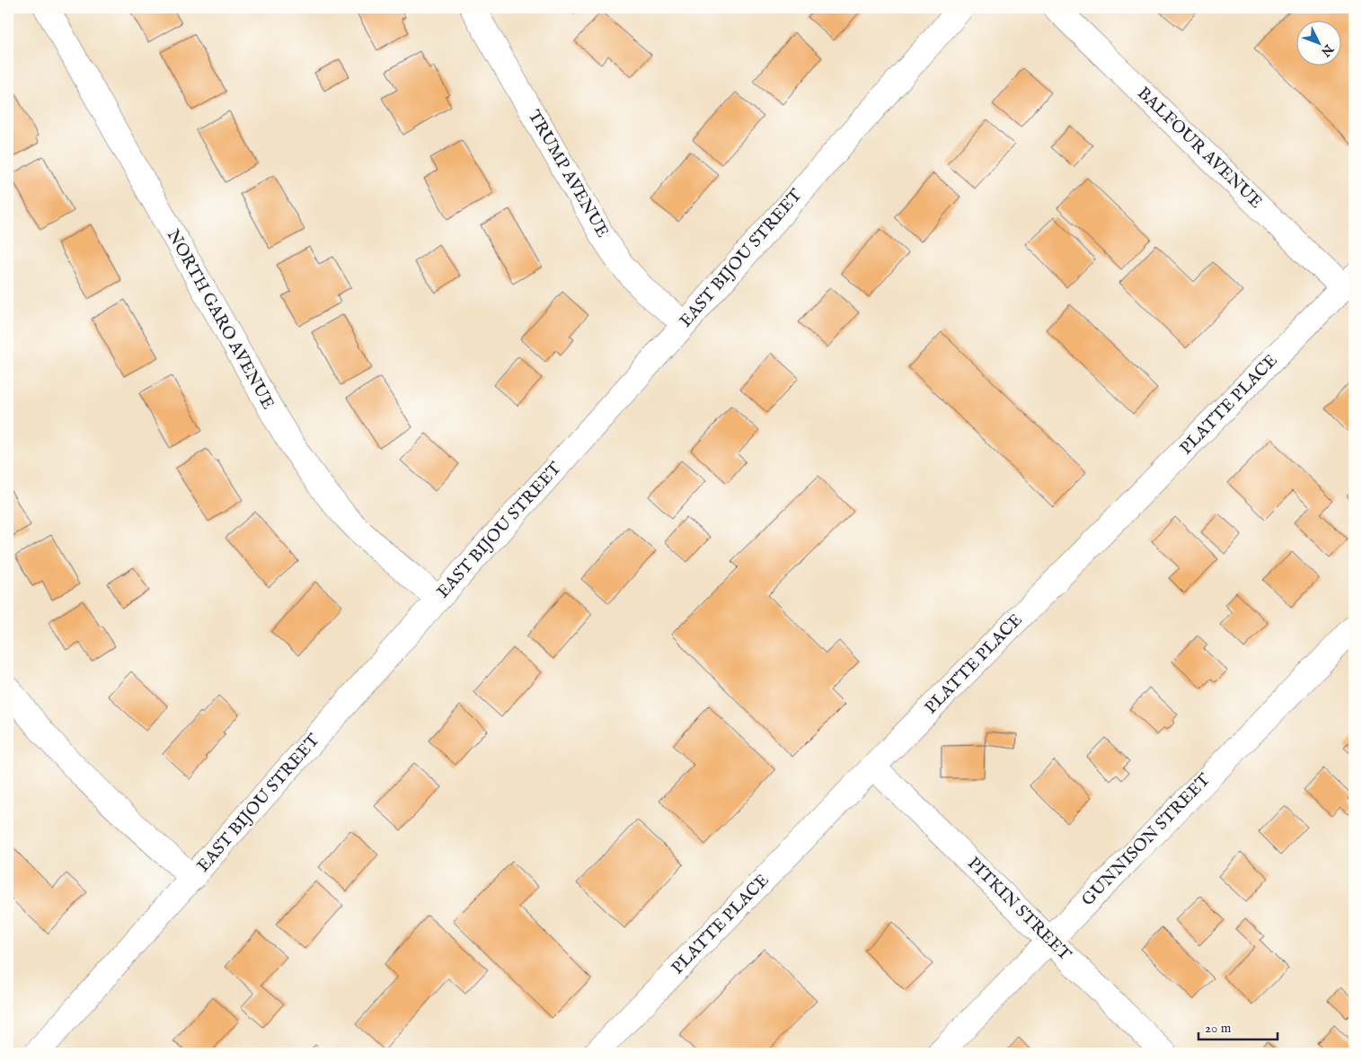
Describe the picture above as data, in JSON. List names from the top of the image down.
{
  "streets": {
    "street": [
      "BALFOUR AVENUE",
      "TRUMP AVENUE",
      "EAST BIJOU STREET",
      "NORTH GARO AVENUE",
      "PLATTE PLACE",
      "GUNNISON STREET",
      "PITKIN STREET"
    ]
  },
  "crossings": [
    ["BALFOUR AVENUE", "PLATTE PLACE"],
    ["TRUMP AVENUE", "EAST BIJOU STREET"],
    ["EAST BIJOU STREET", "NORTH GARO AVENUE"],
    ["PLATTE PLACE", "PITKIN STREET"],
    ["GUNNISON STREET", "PITKIN STREET"]
  ],
  "scale_bar": "20 m",
  "north": "bottom right"
}
